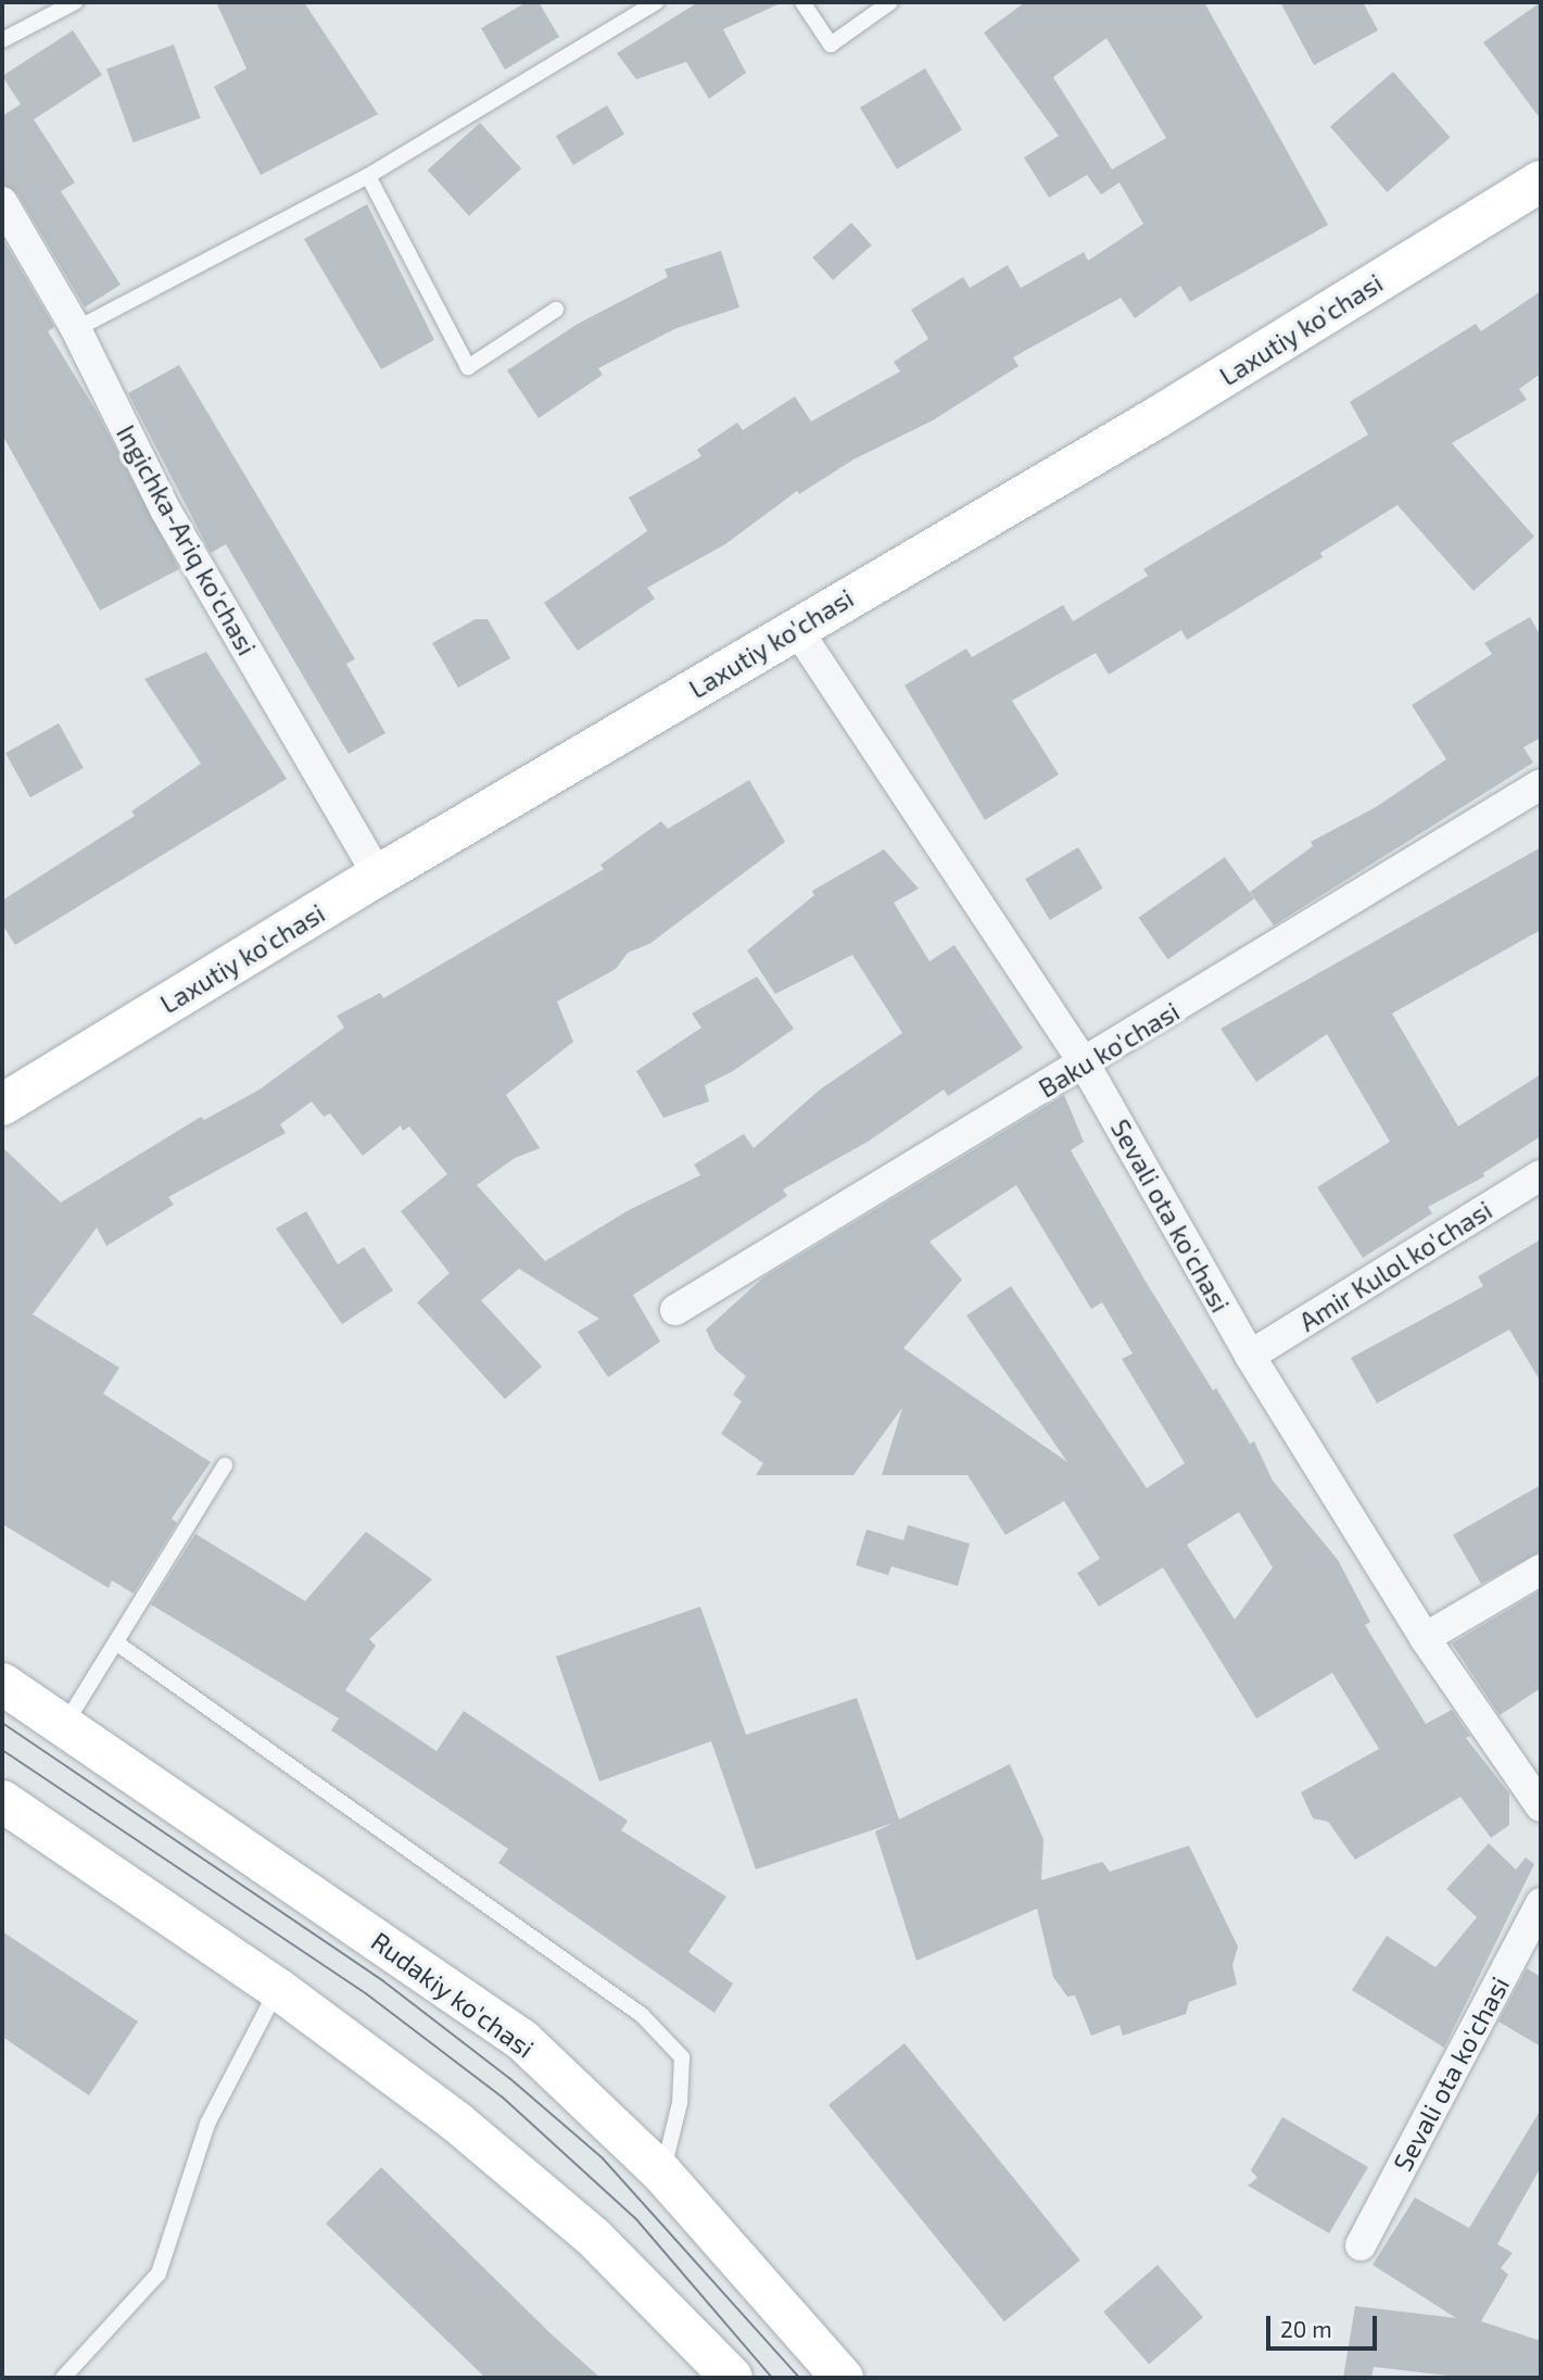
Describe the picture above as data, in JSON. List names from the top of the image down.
{
  "streets": {
    "main road": ["Laxutiy ko'chasi", "Rudakiy ko'chasi"],
    "street": [
      "Ingichka-Ariq ko'chasi",
      "Baku ko'chasi",
      "Sevali ota ko'chasi",
      "Amir Kulol ko'chasi"
    ]
  },
  "crossings": [
    ["Laxutiy ko'chasi", "Ingichka-Ariq ko'chasi"],
    ["Laxutiy ko'chasi", "Sevali ota ko'chasi"],
    ["Baku ko'chasi", "Sevali ota ko'chasi"],
    ["Sevali ota ko'chasi", "Amir Kulol ko'chasi"]
  ],
  "scale_bar": "20 m"
}
